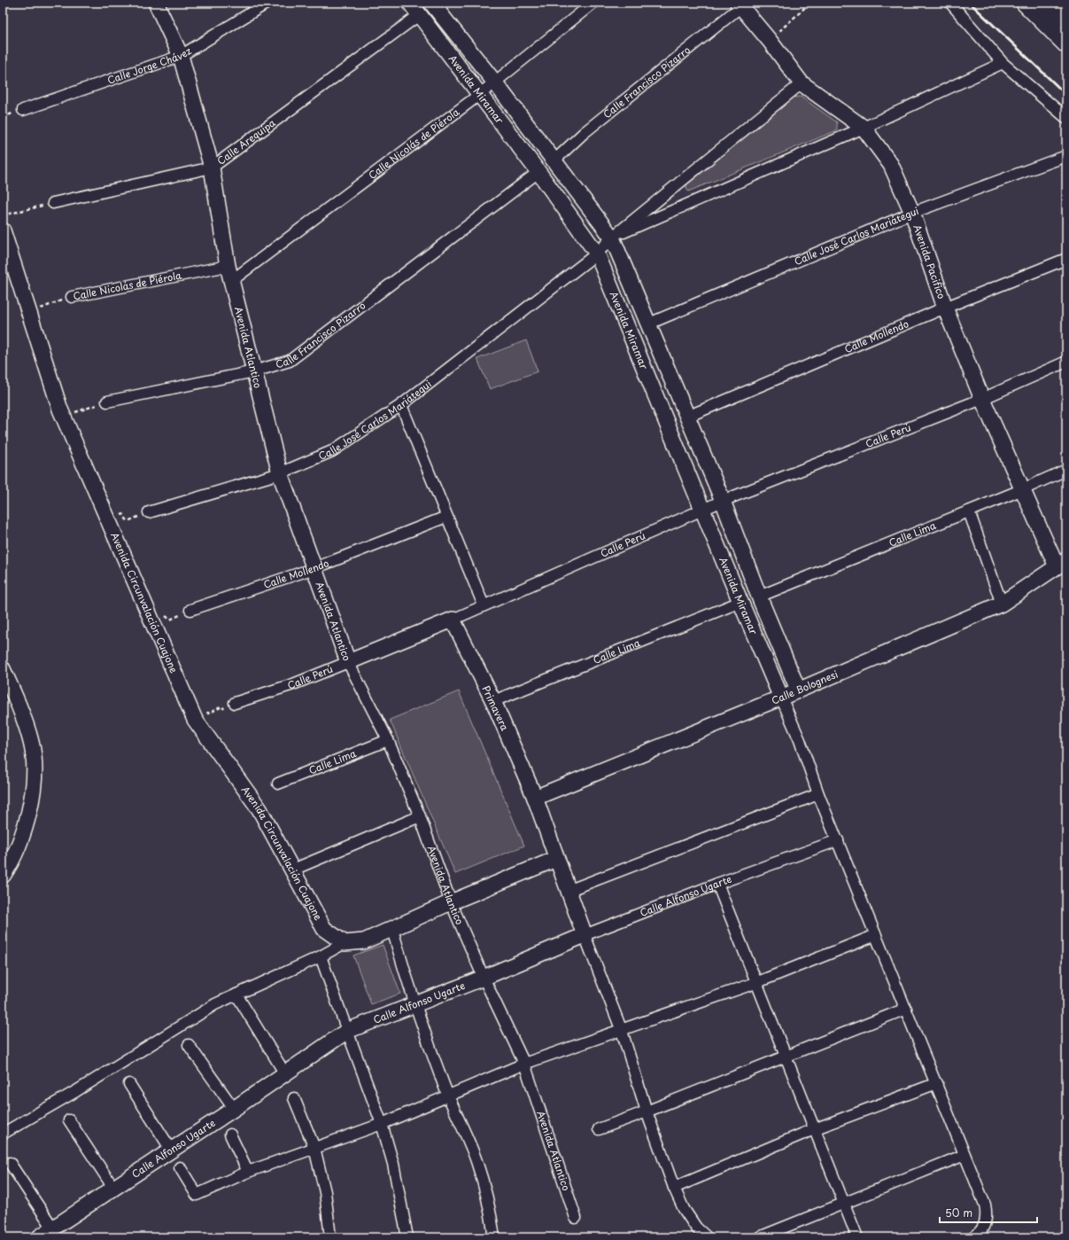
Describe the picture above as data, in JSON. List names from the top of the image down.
{
  "streets": {
    "main road": [
      "Avenida Miramar",
      "Avenida Pacifico",
      "Avenida Atlantico",
      "Calle Perú",
      "Avenida Circunvalación Cuajone",
      "Calle Bolognesi",
      "Primavera",
      "Calle Alfonso Ugarte"
    ],
    "street": [
      "Calle Jorge Chávez",
      "Calle Francisco Pizarro",
      "Calle Arequipa",
      "Calle Nicolás de Piérola",
      "Calle José Carlos Mariátegui",
      "Calle Mollendo",
      "Calle Lima"
    ]
  },
  "crossings": [
    ["Calle Jorge Chávez", "Avenida Atlantico"],
    ["Calle Francisco Pizarro", "Avenida Miramar"],
    ["Calle Francisco Pizarro", "Avenida Pacifico"],
    ["Calle Francisco Pizarro", "Avenida Atlantico"],
    ["Avenida Miramar", "Calle Arequipa"],
    ["Avenida Miramar", "Calle Nicolás de Piérola"],
    ["Avenida Miramar", "Calle José Carlos Mariátegui"],
    ["Avenida Miramar", "Calle Mollendo"],
    ["Avenida Miramar", "Calle Perú"],
    ["Avenida Miramar", "Calle Lima"],
    ["Avenida Miramar", "Calle Bolognesi"],
    ["Calle Arequipa", "Avenida Atlantico"],
    ["Calle Nicolás de Piérola", "Avenida Atlantico"],
    ["Calle Nicolás de Piérola", "Avenida Circunvalación Cuajone"],
    ["Calle José Carlos Mariátegui", "Avenida Pacifico"],
    ["Calle José Carlos Mariátegui", "Avenida Atlantico"],
    ["Avenida Pacifico", "Calle Mollendo"],
    ["Avenida Pacifico", "Calle Perú"],
    ["Avenida Pacifico", "Calle Lima"],
    ["Avenida Pacifico", "Calle Bolognesi"],
    ["Calle Mollendo", "Avenida Atlantico"],
    ["Avenida Atlantico", "Calle Perú"],
    ["Avenida Atlantico", "Calle Lima"],
    ["Avenida Atlantico", "Calle Alfonso Ugarte"],
    ["Calle Perú", "Primavera"],
    ["Calle Lima", "Primavera"],
    ["Calle Bolognesi", "Primavera"],
    ["Primavera", "Calle Alfonso Ugarte"]
  ],
  "scale_bar": "50 m"
}
